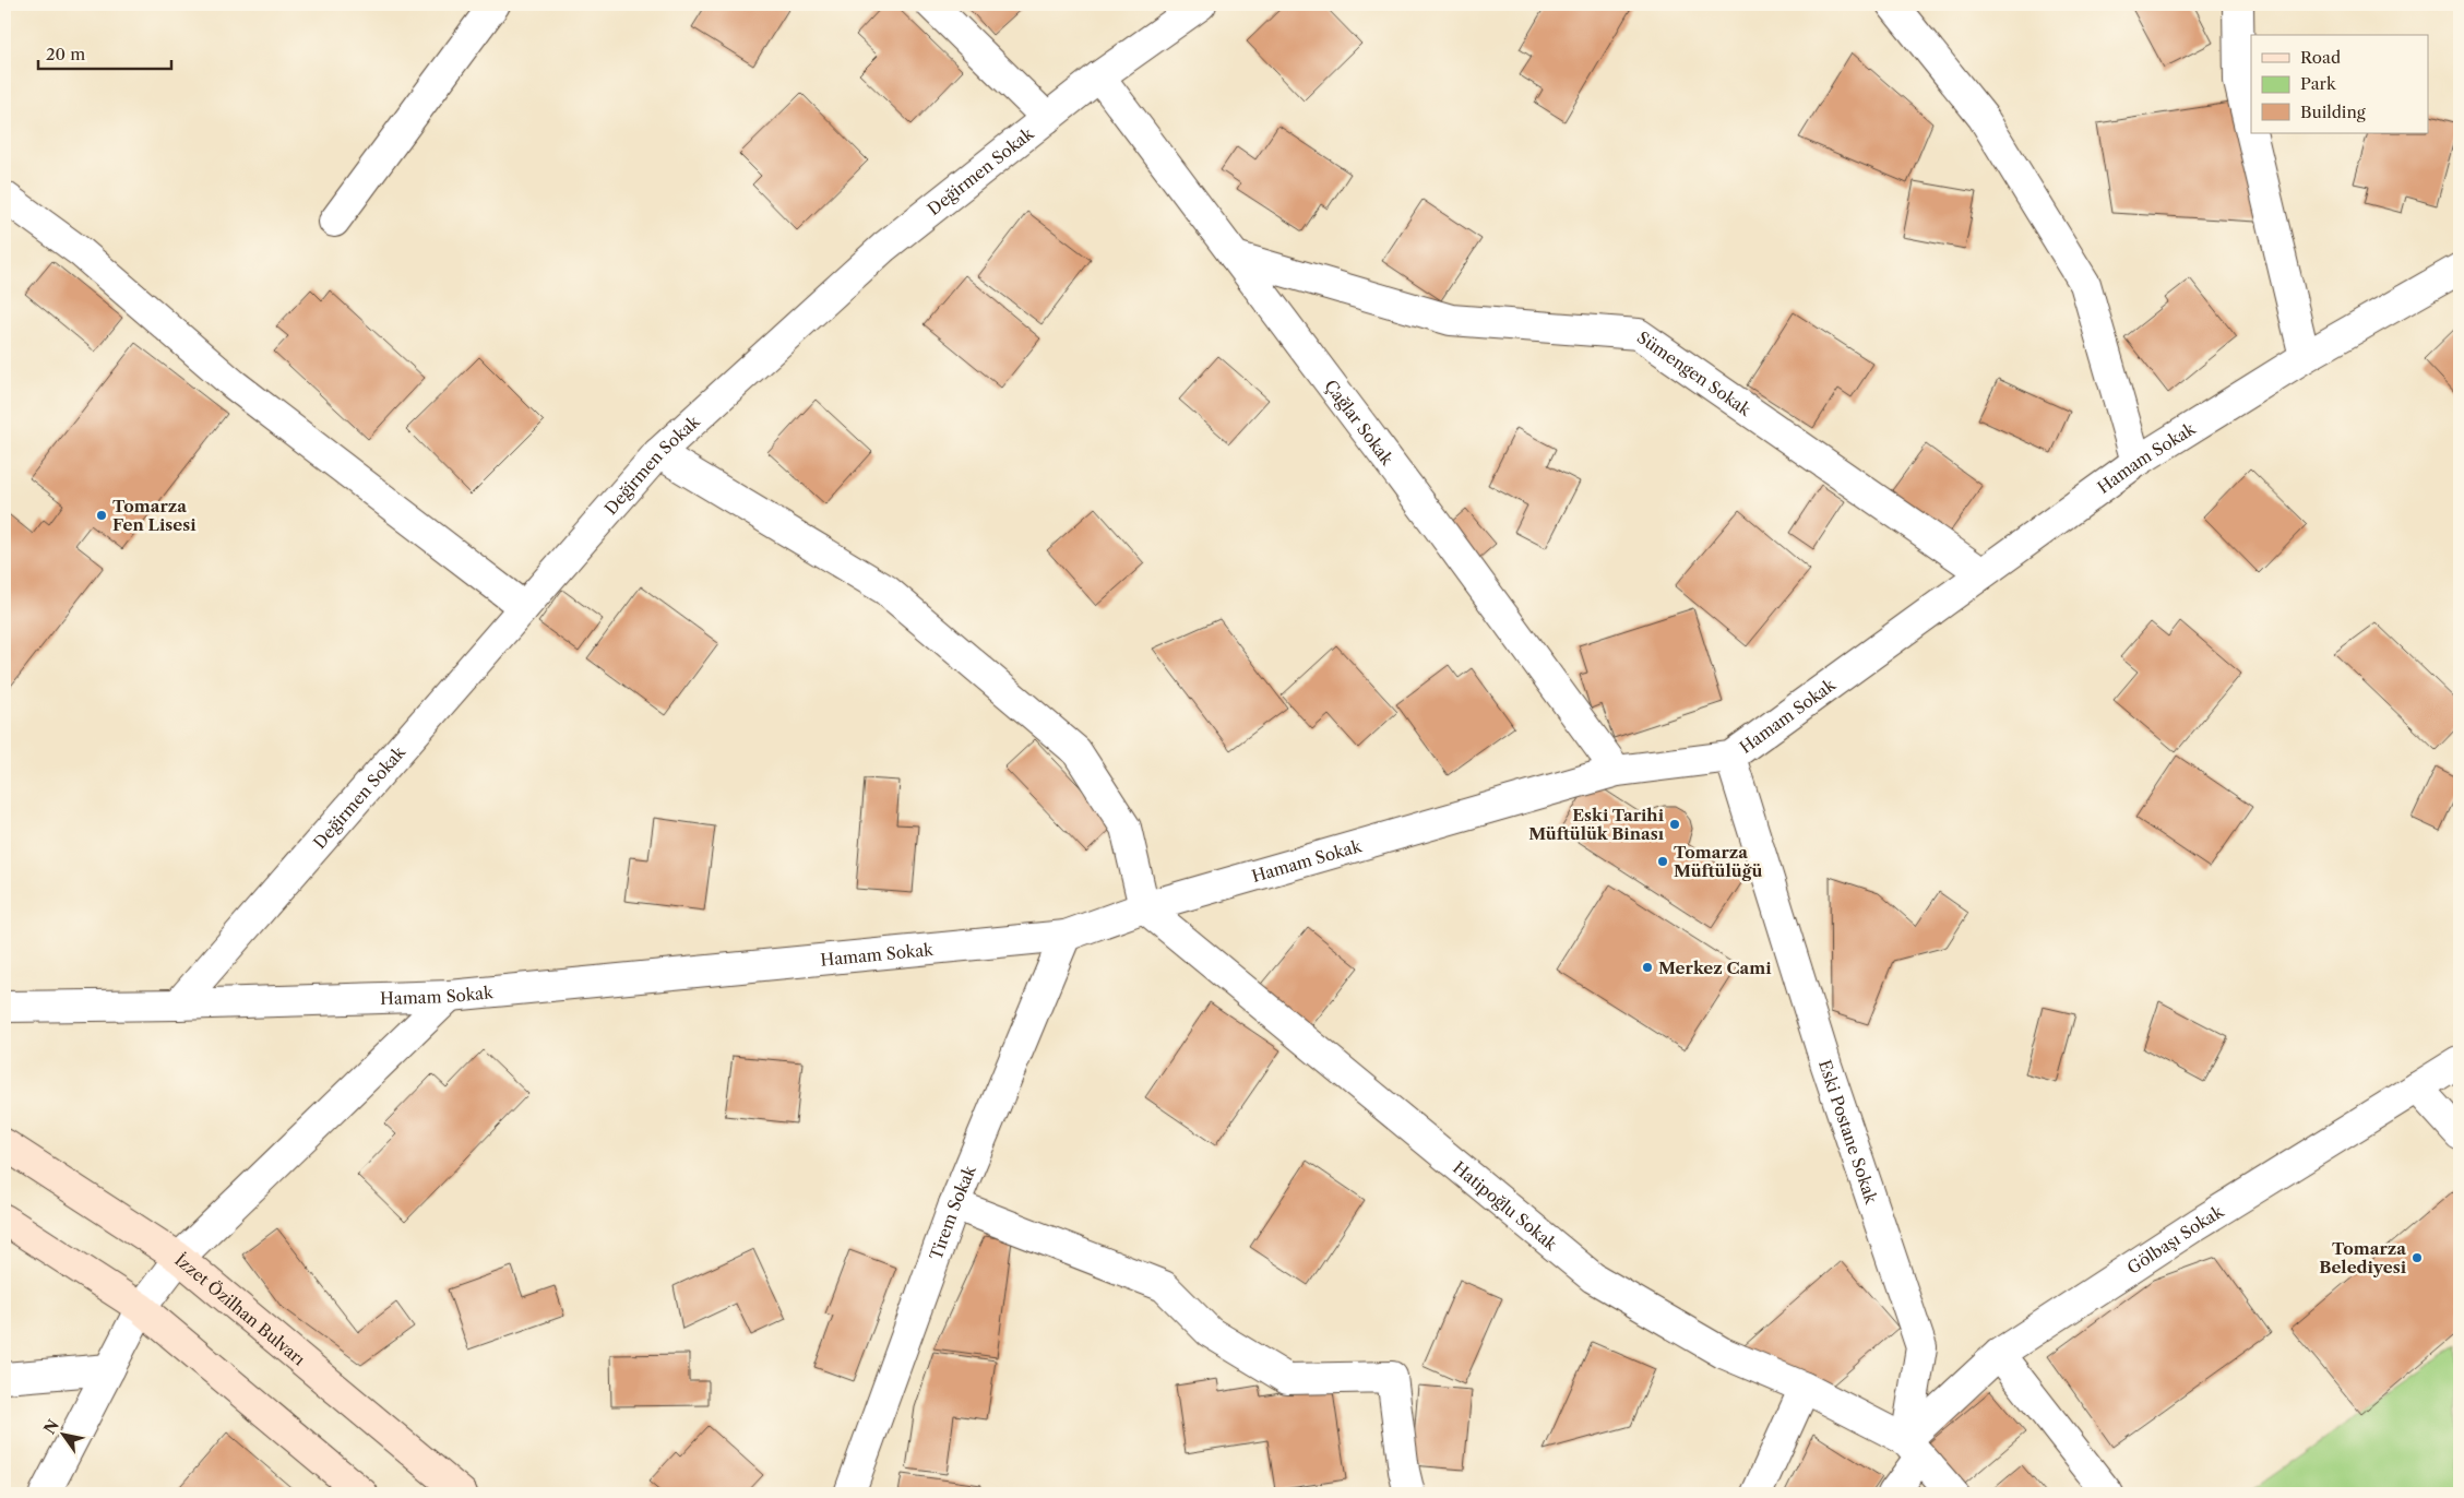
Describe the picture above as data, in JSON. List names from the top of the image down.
{
  "streets": {
    "main road": ["İzzet Özilhan Bulvarı"],
    "street": [
      "Değirmen Sokak",
      "Sümengen Sokak",
      "Çağlar Sokak",
      "Hamam Sokak",
      "Eski Postane Sokak",
      "Hatipoğlu Sokak",
      "Tirem Sokak",
      "Gölbaşı Sokak"
    ]
  },
  "crossings": [
    ["Değirmen Sokak", "Çağlar Sokak"],
    ["Değirmen Sokak", "Hamam Sokak"],
    ["Sümengen Sokak", "Çağlar Sokak"],
    ["Sümengen Sokak", "Hamam Sokak"],
    ["Çağlar Sokak", "Hamam Sokak"],
    ["Hamam Sokak", "Eski Postane Sokak"],
    ["Hamam Sokak", "Hatipoğlu Sokak"],
    ["Hamam Sokak", "Tirem Sokak"],
    ["Eski Postane Sokak", "Hatipoğlu Sokak"],
    ["Eski Postane Sokak", "Gölbaşı Sokak"],
    ["Hatipoğlu Sokak", "Gölbaşı Sokak"]
  ],
  "places": [
    "Tomarza Fen Lisesi",
    "Eski Tarihi Müftülük Binası",
    "Tomarza Müftülüğü",
    "Merkez Cami",
    "Tomarza Belediyesi"
  ],
  "legend": ["Road", "Park", "Building"],
  "scale_bar": "20 m",
  "north": "top left"
}
